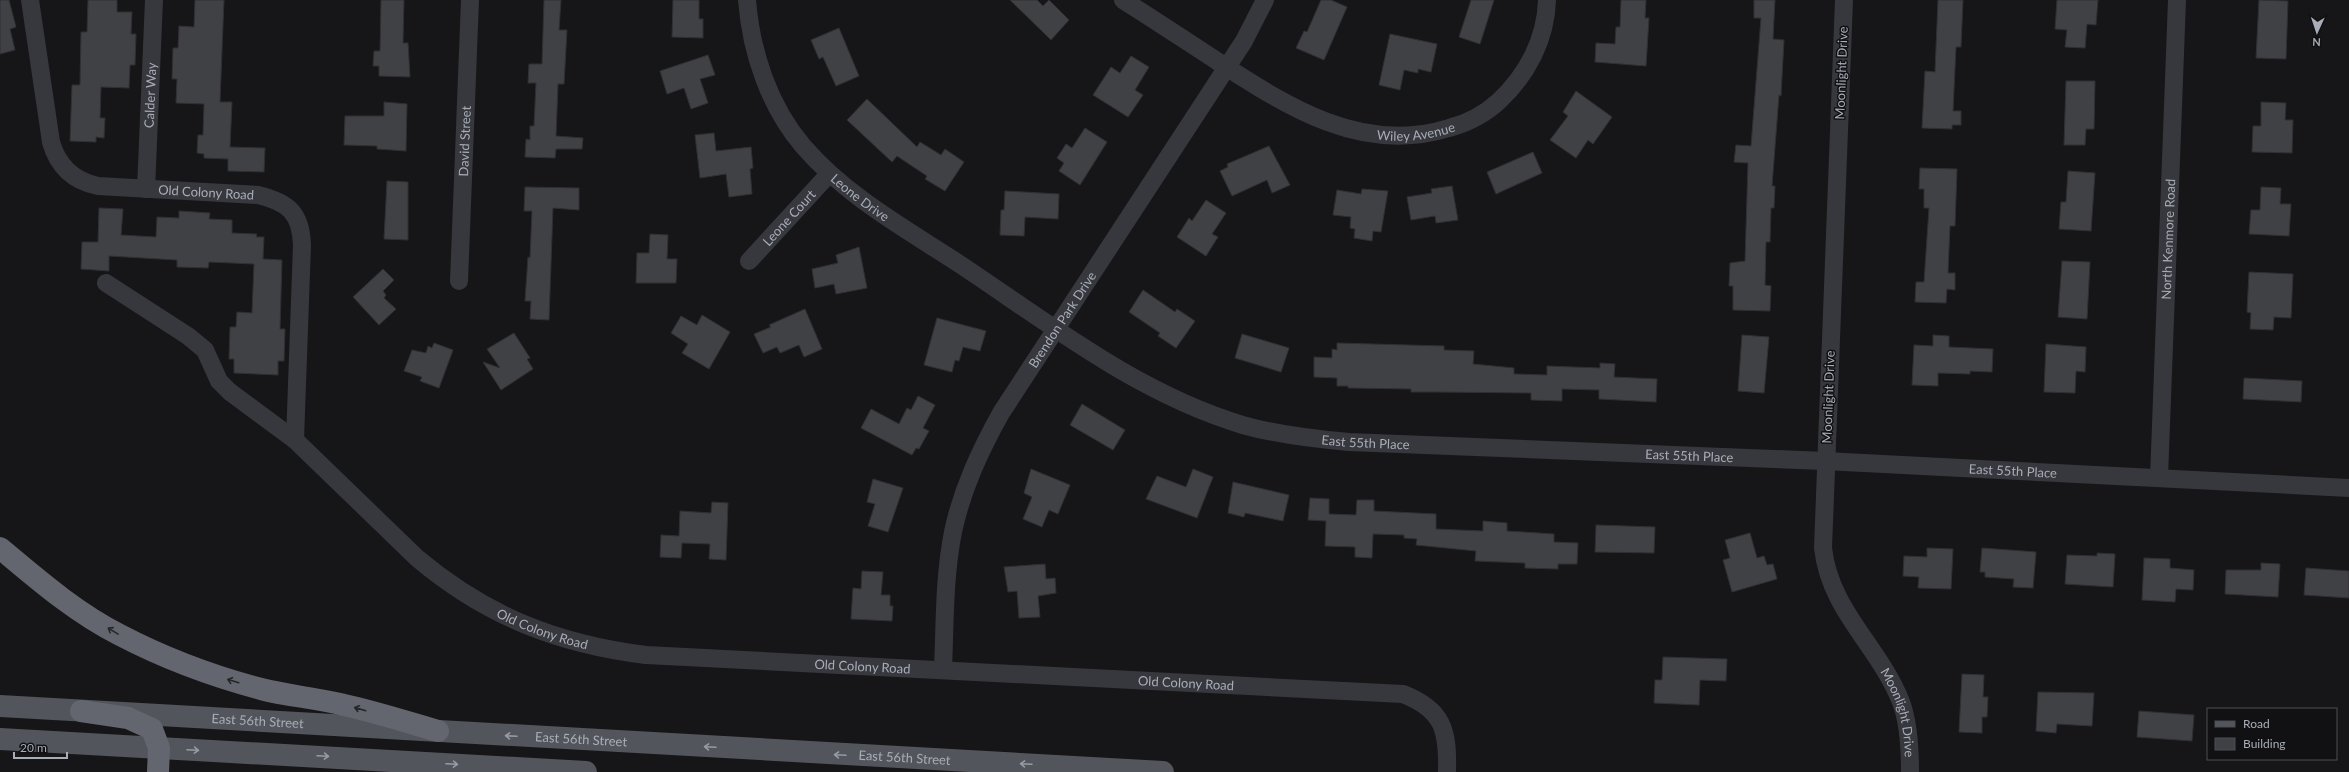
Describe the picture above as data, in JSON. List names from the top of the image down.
{
  "streets": {
    "main road": ["East 56th Street"],
    "street": [
      "Moonlight Drive",
      "Calder Way",
      "Wiley Avenue",
      "David Street",
      "Old Colony Road",
      "Leone Drive",
      "Leone Court",
      "North Kenmore Road",
      "Brendon Park Drive",
      "East 55th Place"
    ]
  },
  "crossings": [
    ["Moonlight Drive", "East 55th Place"],
    ["Calder Way", "Old Colony Road"],
    ["Wiley Avenue", "Brendon Park Drive"],
    ["Old Colony Road", "Brendon Park Drive"],
    ["Leone Drive", "Leone Court"],
    ["Leone Drive", "Brendon Park Drive"],
    ["Leone Drive", "East 55th Place"],
    ["North Kenmore Road", "East 55th Place"],
    ["Brendon Park Drive", "East 55th Place"]
  ],
  "one_way": ["East 56th Street"],
  "legend": ["Road", "Building"],
  "scale_bar": "20 m",
  "north": "bottom"
}
